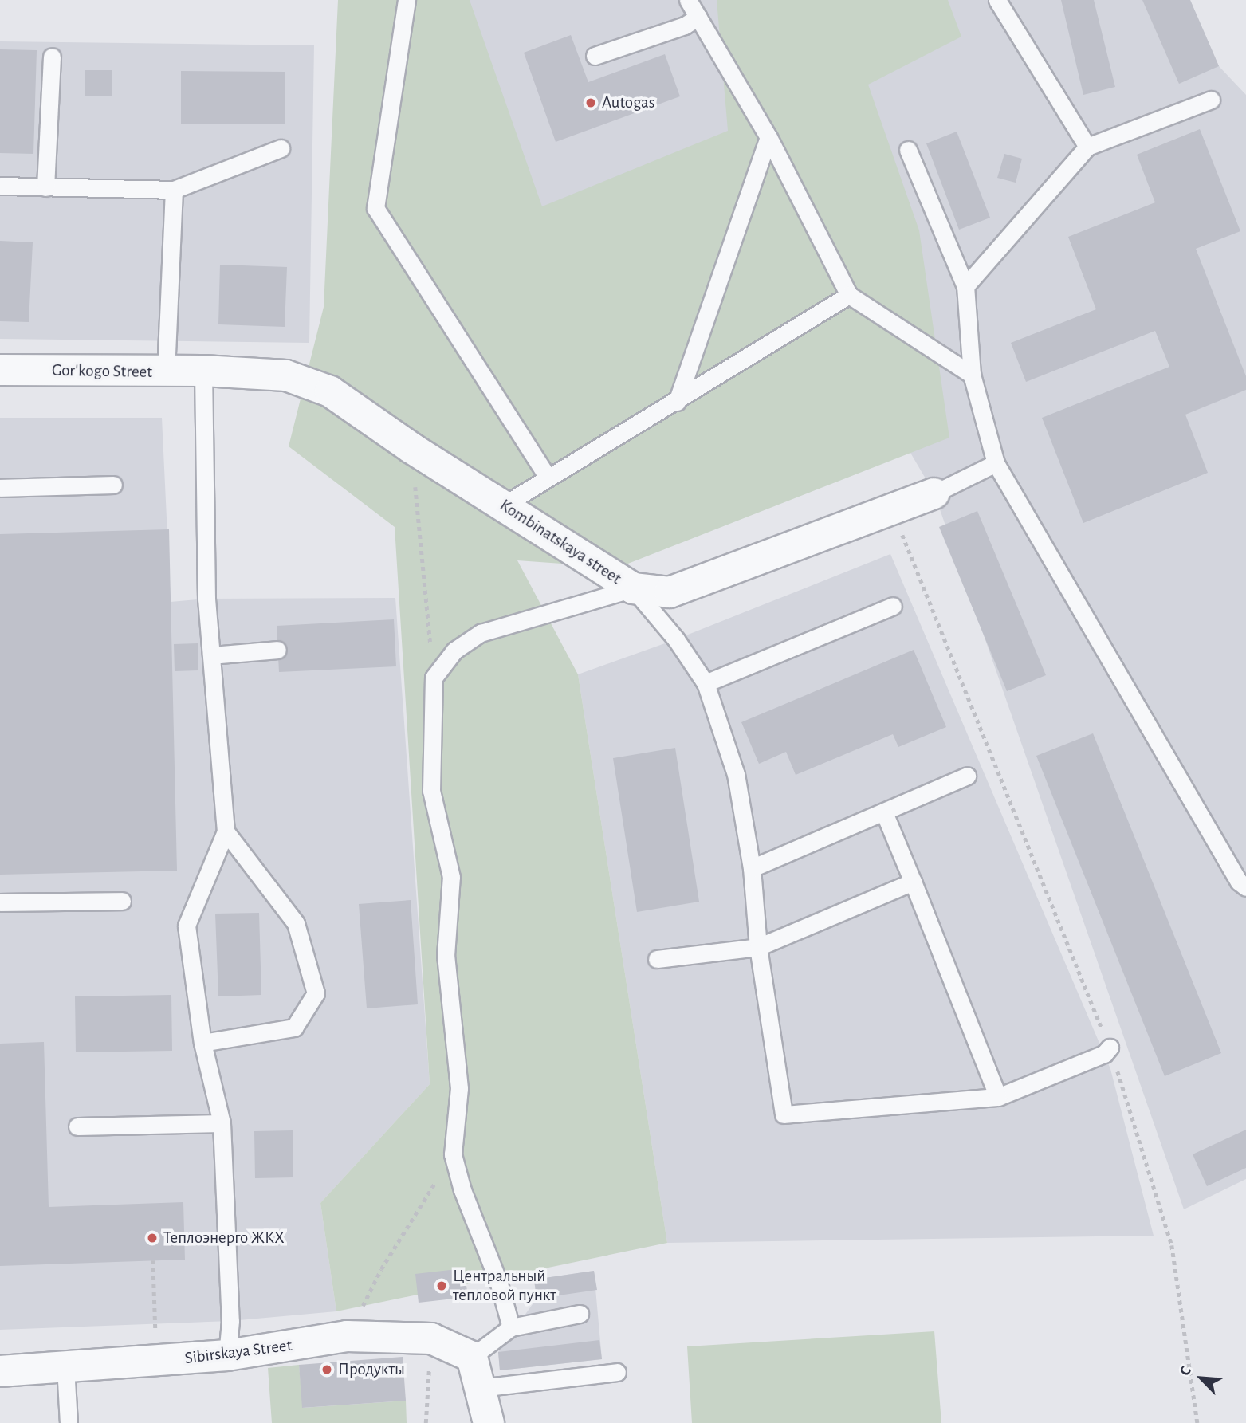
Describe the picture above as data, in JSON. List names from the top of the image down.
{
  "streets": {
    "street": ["Gor'kogo Street", "Kombinatskaya street", "Sibirskaya Street"]
  },
  "crossings": [
    ["Gor'kogo Street", "Kombinatskaya street"]
  ],
  "places": [
    "Autogas",
    "Теплоэнерго ЖКХ",
    "Центральный тепловой пункт",
    "Продукты"
  ],
  "north": "top left"
}
